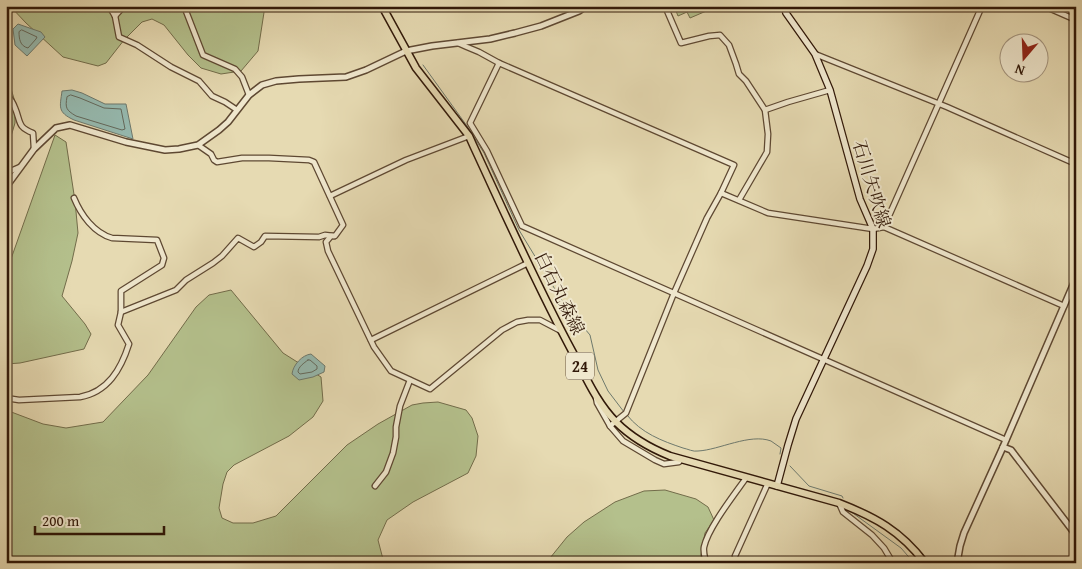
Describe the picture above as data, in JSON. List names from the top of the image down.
{
  "streets": {
    "main road": ["石川矢吹線", "白石丸森線", "24"]
  },
  "crossings": [
    ["石川矢吹線", "白石丸森線"]
  ],
  "scale_bar": "200 m",
  "north": "bottom"
}
